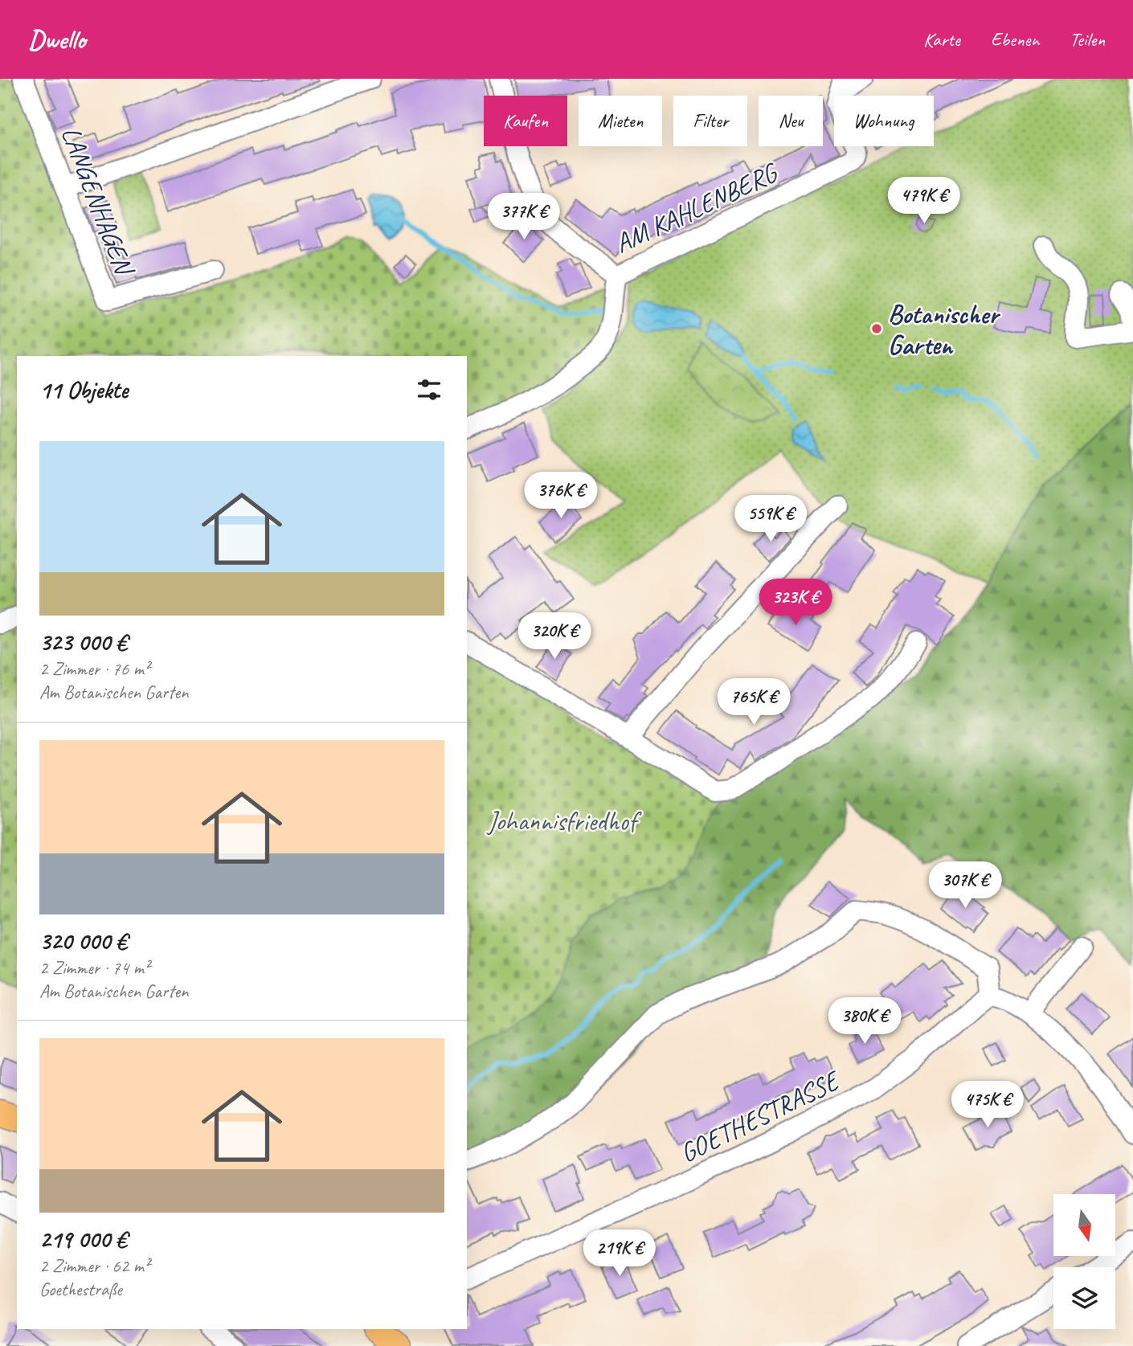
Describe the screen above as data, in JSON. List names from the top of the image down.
{
  "streets": {
    "street": ["LANGENHAGEN", "AM KAHLENBERG", "GOETHESTRASSE"]
  },
  "parks": ["Johannisfriedhof"],
  "places": ["Botanischer Garten"],
  "north": "bottom",
  "page": {
    "header": "Dwello",
    "nav": ["Karte", "Ebenen", "Teilen"],
    "chip": [
      "Kaufen",
      "Mieten",
      "Filter",
      "Neu",
      "Wohnung"
    ],
    "price": [
      "479K €",
      "377K €",
      "376K €",
      "559K €",
      "323K €",
      "320K €",
      "765K €",
      "307K €",
      "380K €",
      "475K €",
      "219K €"
    ],
    "heading": "11 Objekte",
    "list": [
      {
        "name": "323 000 €",
        "note": "2 Zimmer · 76 m² · Am Botanischen Garten"
      },
      {
        "name": "320 000 €",
        "note": "2 Zimmer · 74 m² · Am Botanischen Garten"
      },
      {
        "name": "219 000 €",
        "note": "2 Zimmer · 62 m² · Goethestraße"
      }
    ]
  }
}
